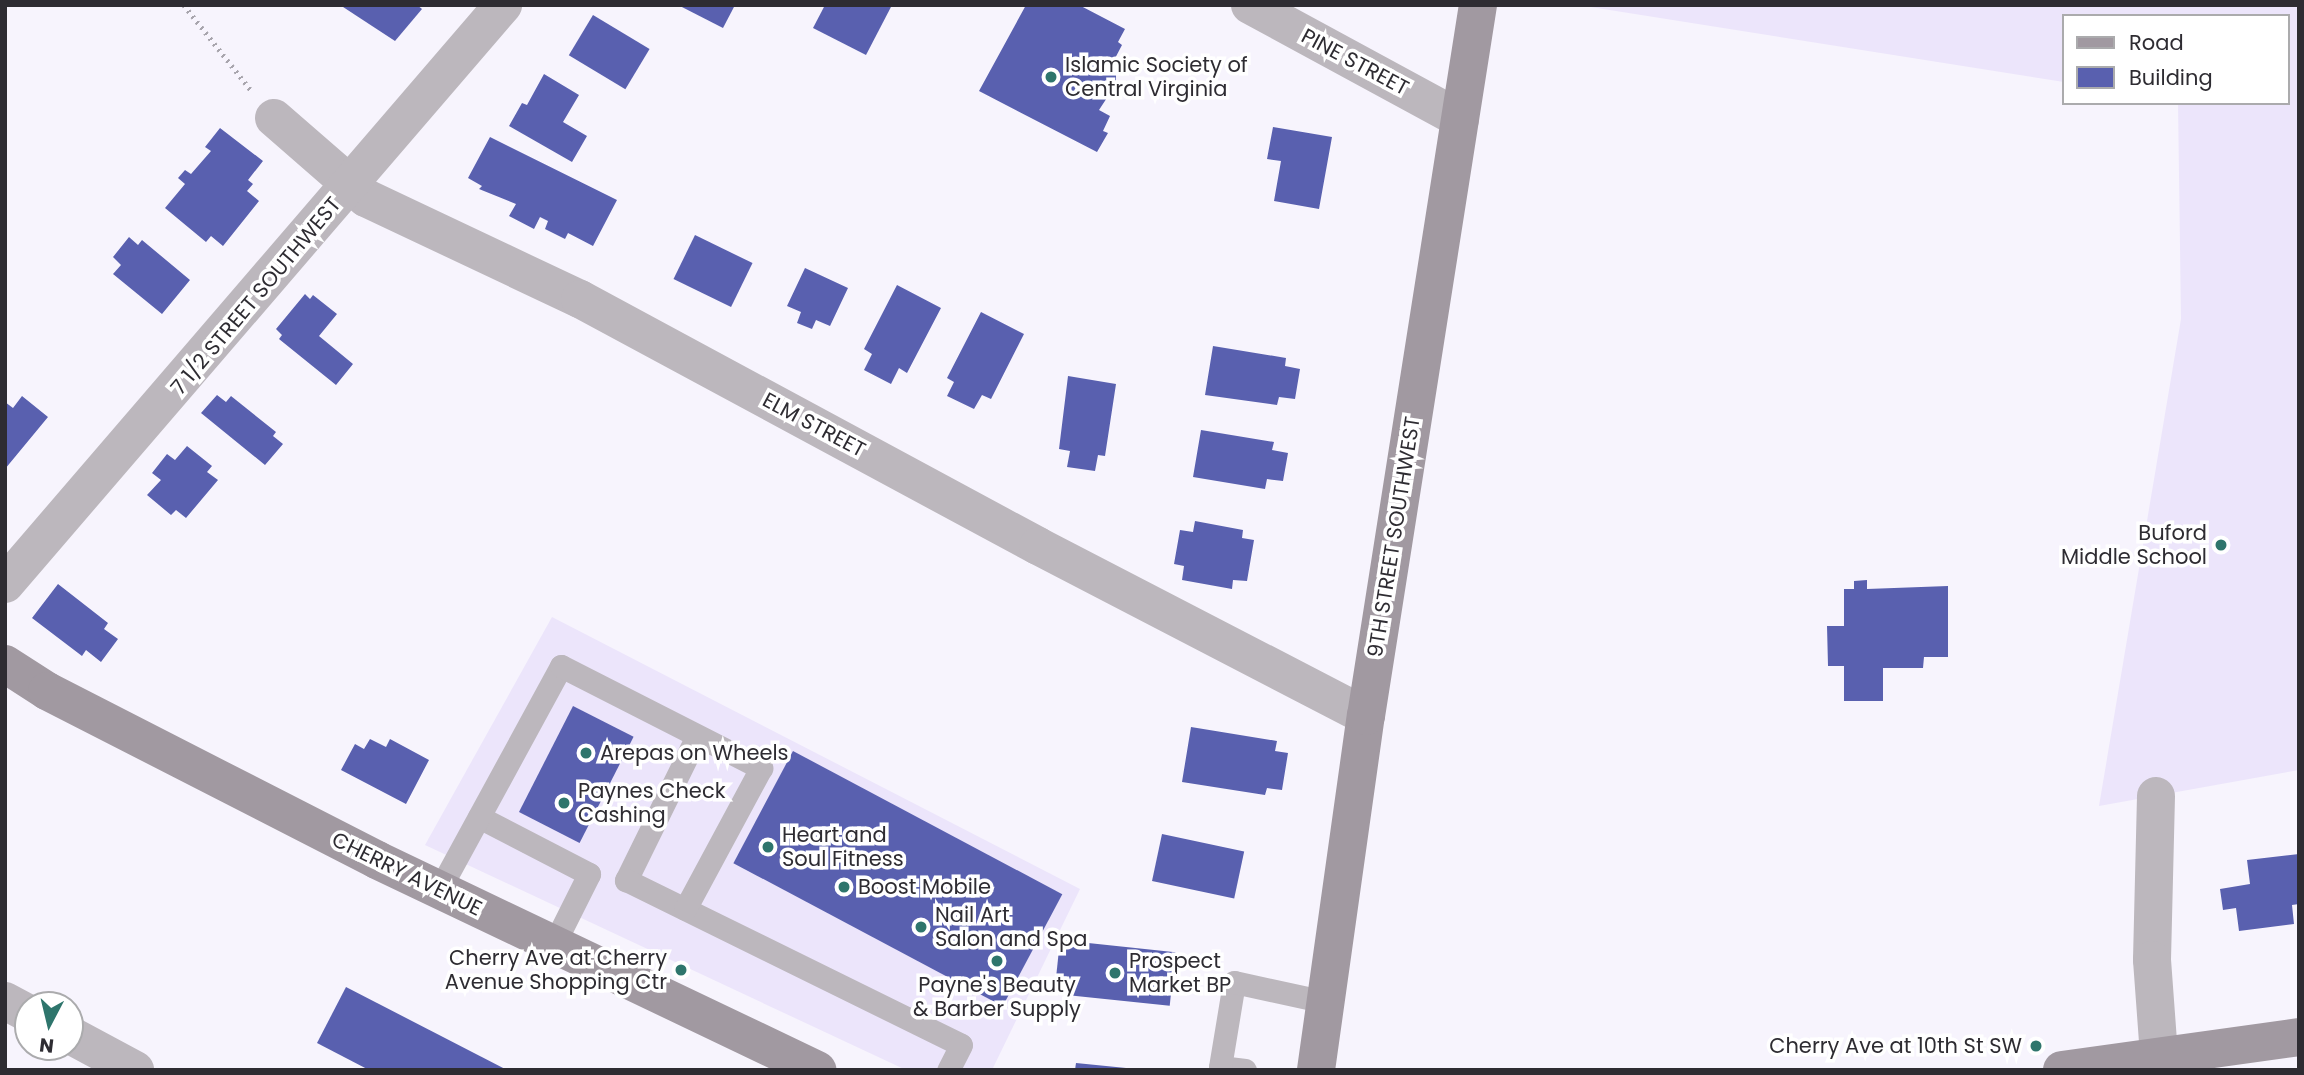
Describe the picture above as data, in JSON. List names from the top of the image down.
{
  "streets": {
    "street": [
      "PINE STREET",
      "7 1/2 STREET SOUTHWEST",
      "ELM STREET",
      "9TH STREET SOUTHWEST",
      "CHERRY AVENUE"
    ]
  },
  "crossings": [
    ["PINE STREET", "9TH STREET SOUTHWEST"],
    ["7 1/2 STREET SOUTHWEST", "ELM STREET"],
    ["ELM STREET", "9TH STREET SOUTHWEST"]
  ],
  "places": [
    "Islamic Society of Central Virginia",
    "Buford Middle School",
    "Arepas on Wheels",
    "Paynes Check Cashing",
    "Heart and Soul Fitness",
    "Boost Mobile",
    "Nail Art Salon and Spa",
    "Payne's Beauty & Barber Supply",
    "Cherry Ave at Cherry Avenue Shopping Ctr",
    "Prospect Market BP",
    "Cherry Ave at 10th St SW"
  ],
  "legend": ["Road", "Building"],
  "north": "bottom"
}
